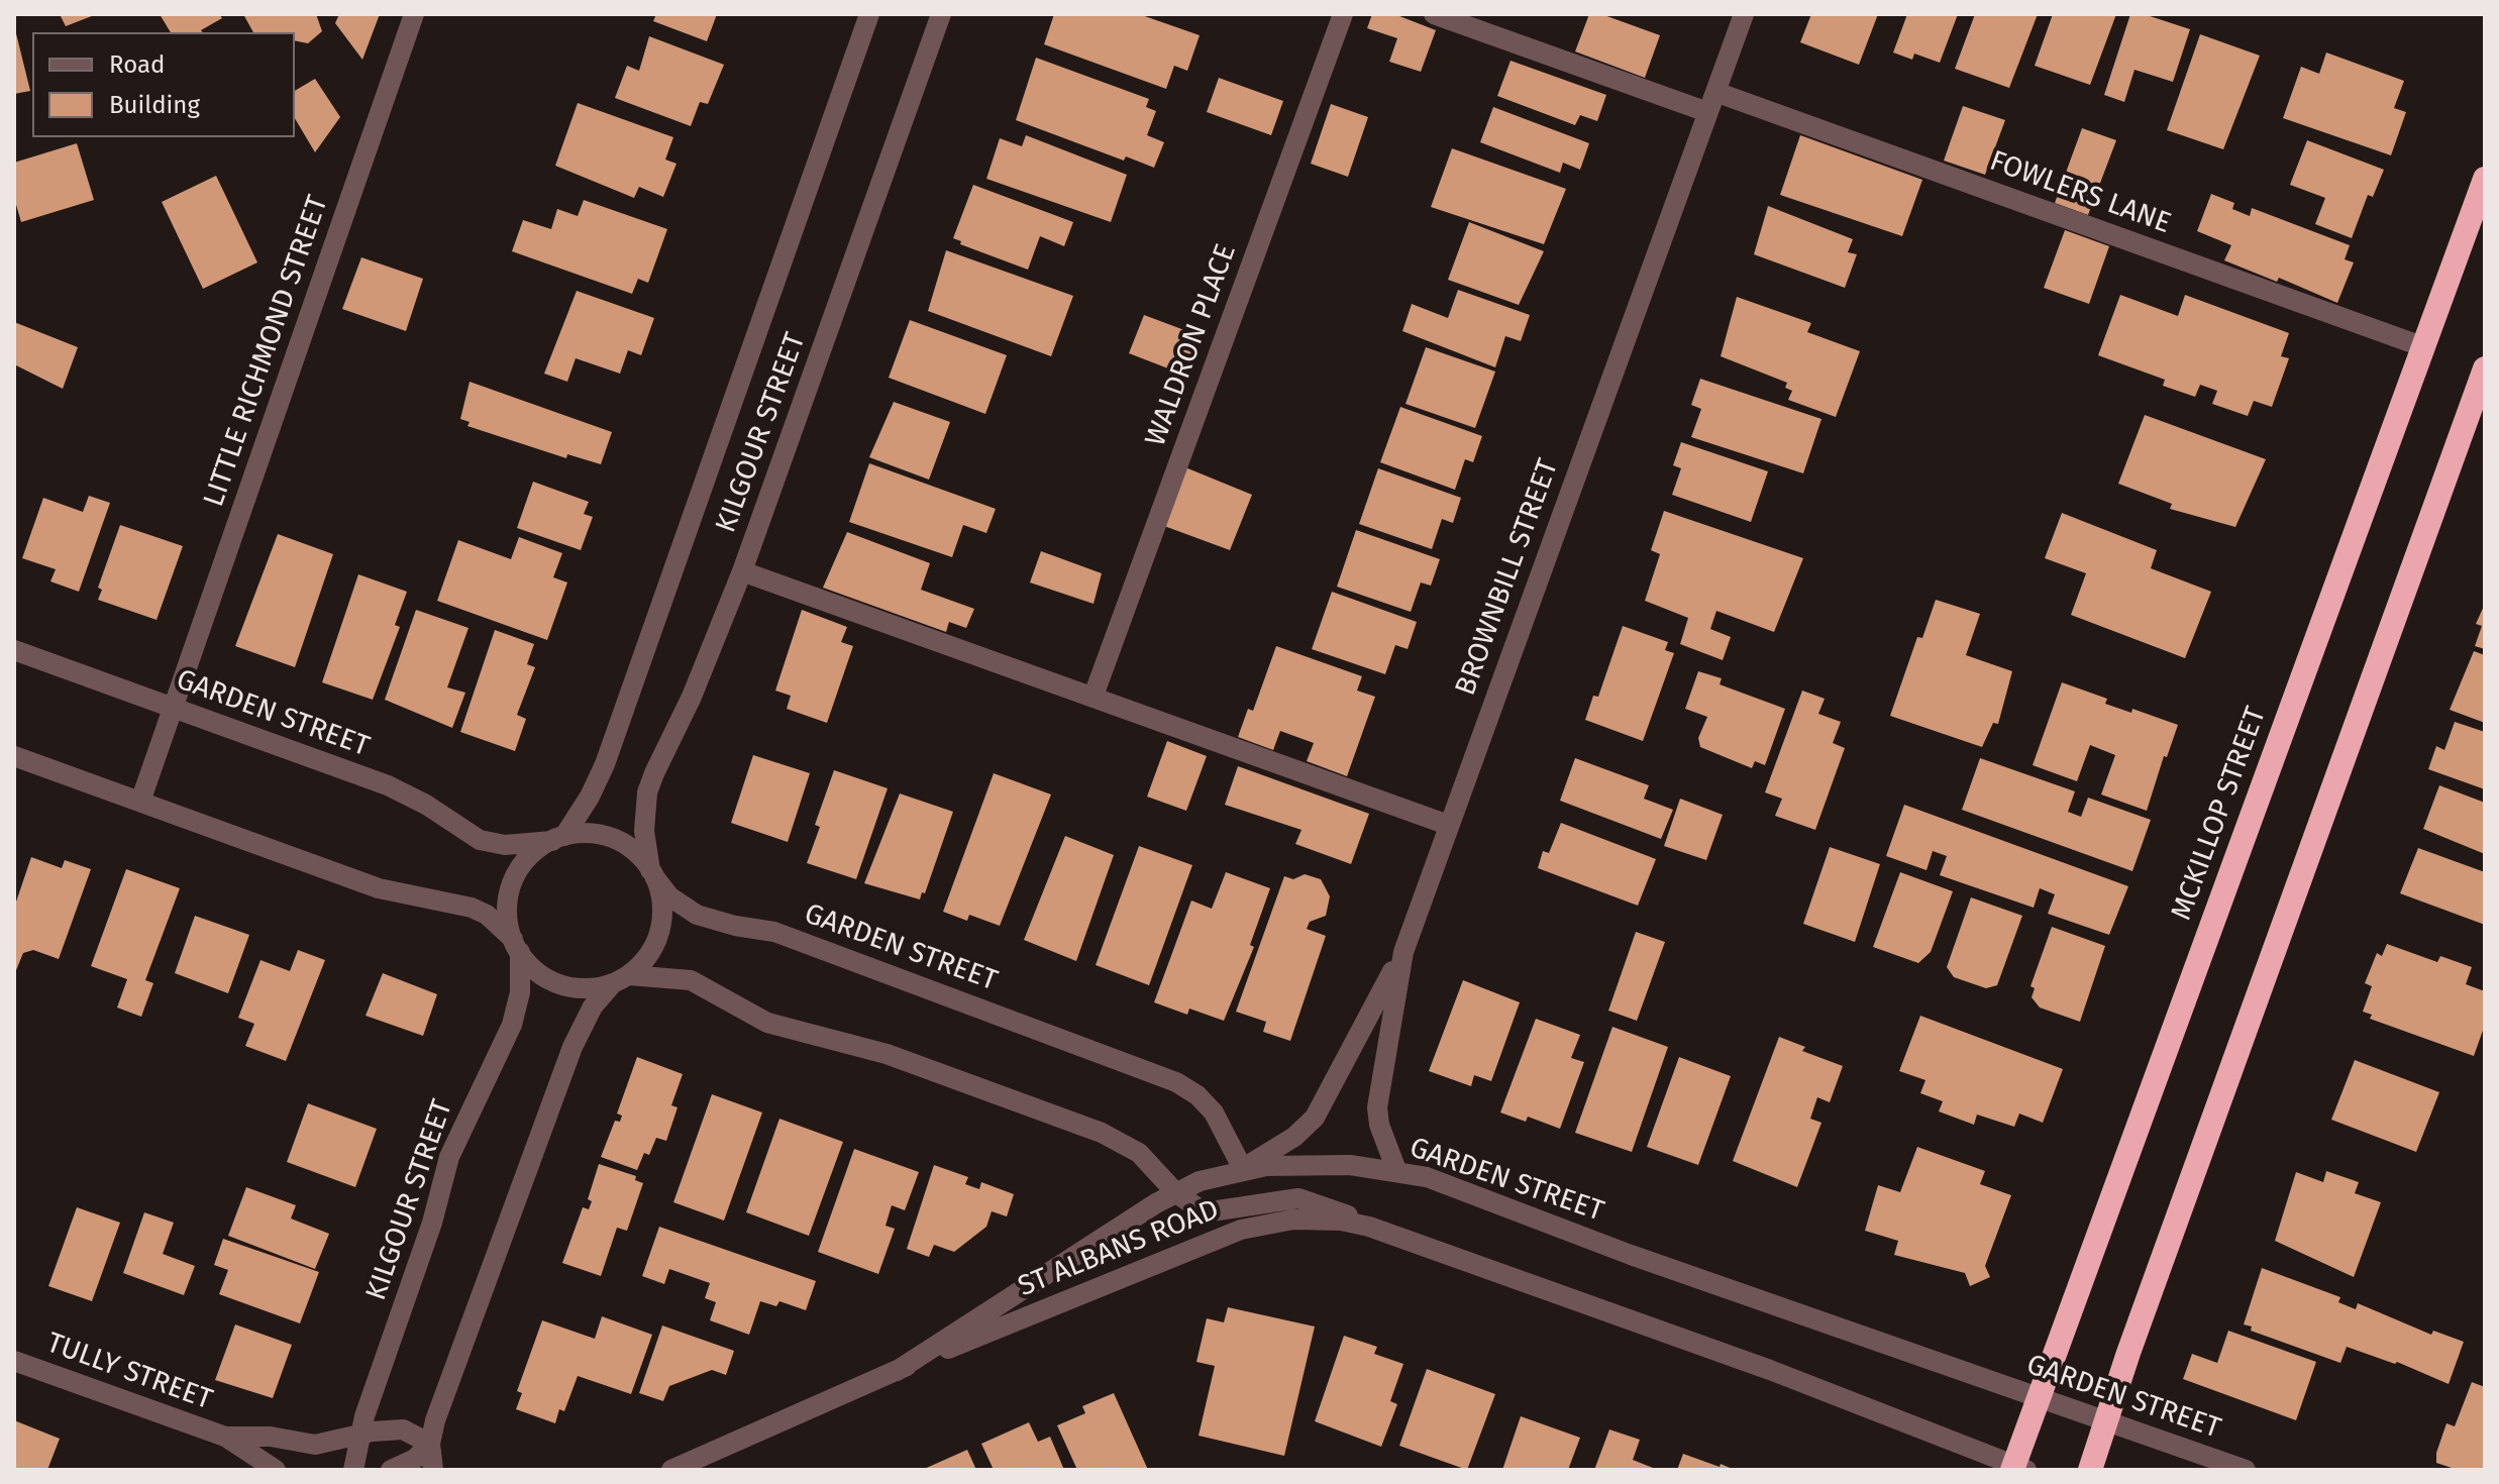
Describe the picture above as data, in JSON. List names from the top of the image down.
{
  "streets": {
    "highway": ["MCKILLOP STREET"],
    "street": [
      "FOWLERS LANE",
      "WALDRON PLACE",
      "LITTLE RICHMOND STREET",
      "KILGOUR STREET",
      "BROWNBILL STREET",
      "GARDEN STREET",
      "ST ALBANS ROAD",
      "TULLY STREET"
    ]
  },
  "crossings": [
    ["FOWLERS LANE", "BROWNBILL STREET"],
    ["FOWLERS LANE", "MCKILLOP STREET"],
    ["LITTLE RICHMOND STREET", "GARDEN STREET"],
    ["KILGOUR STREET", "GARDEN STREET"],
    ["KILGOUR STREET", "TULLY STREET"],
    ["BROWNBILL STREET", "GARDEN STREET"],
    ["GARDEN STREET", "MCKILLOP STREET"],
    ["GARDEN STREET", "ST ALBANS ROAD"]
  ],
  "legend": ["Road", "Building"]
}
